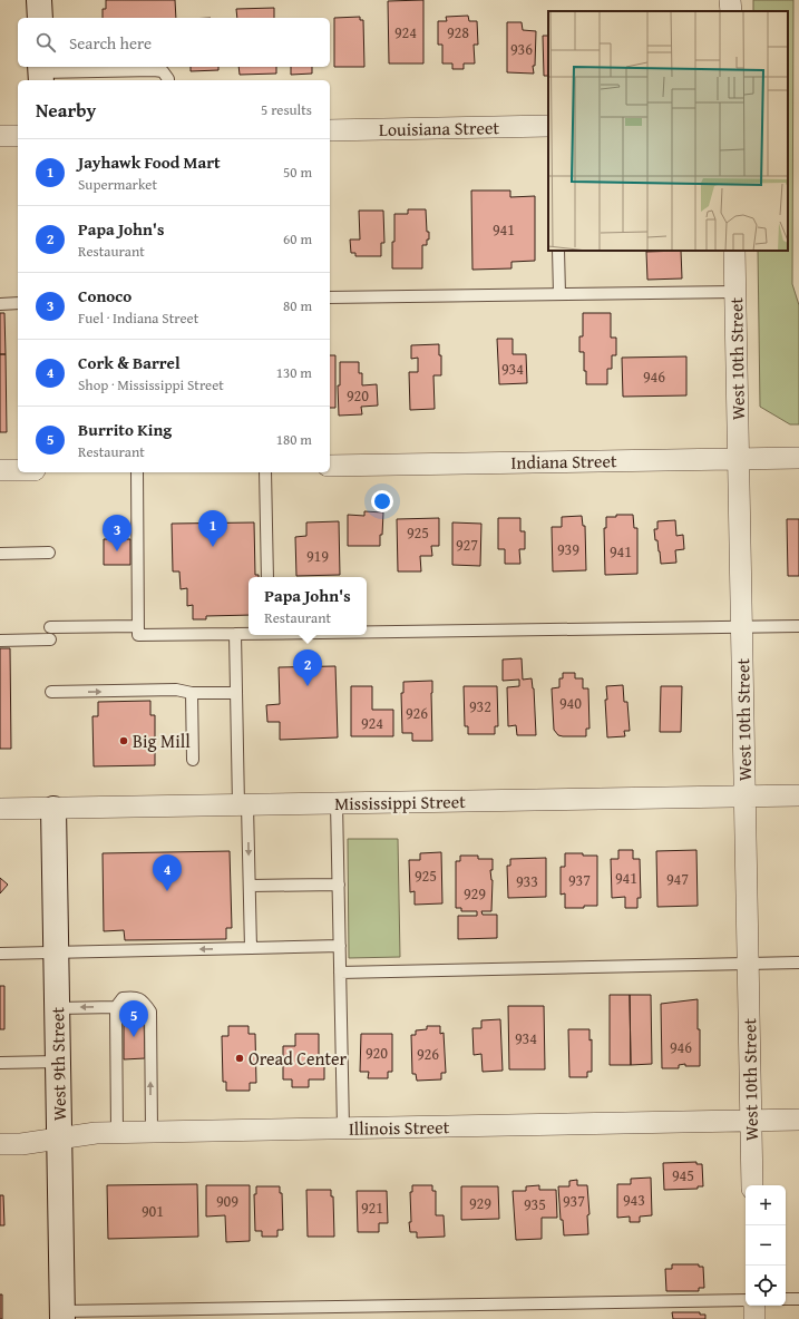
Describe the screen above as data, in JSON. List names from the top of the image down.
{
  "streets": {
    "main road": ["West 9th Street"],
    "street": [
      "Louisiana Street",
      "West 10th Street",
      "Indiana Street",
      "Mississippi Street",
      "Illinois Street"
    ]
  },
  "crossings": [
    ["West 10th Street", "Indiana Street"],
    ["West 10th Street", "Mississippi Street"],
    ["West 10th Street", "Illinois Street"],
    ["Mississippi Street", "West 9th Street"],
    ["West 9th Street", "Illinois Street"]
  ],
  "places": ["Big Mill", "Oread Center"],
  "house_numbers": [
    "924",
    "928",
    "936",
    "941",
    "934",
    "946",
    "920",
    "925",
    "927",
    "939",
    "941",
    "919",
    "940",
    "932",
    "926",
    "924",
    "925",
    "941",
    "947",
    "937",
    "933",
    "929",
    "934",
    "946",
    "920",
    "926",
    "945",
    "943",
    "909",
    "937",
    "929",
    "935",
    "921",
    "901"
  ],
  "page": {
    "search": "Search here",
    "heading": ["Nearby", "5 results"],
    "list": [
      {
        "mark": "1",
        "name": "Jayhawk Food Mart",
        "note": "Supermarket",
        "value": "50 m"
      },
      {
        "mark": "2",
        "name": "Papa John's",
        "note": "Restaurant",
        "value": "60 m"
      },
      {
        "mark": "3",
        "name": "Conoco",
        "note": "Fuel · Indiana Street",
        "value": "80 m"
      },
      {
        "mark": "4",
        "name": "Cork & Barrel",
        "note": "Shop · Mississippi Street",
        "value": "130 m"
      },
      {
        "mark": "5",
        "name": "Burrito King",
        "note": "Restaurant",
        "value": "180 m"
      }
    ],
    "pins": [
      "1",
      "3",
      "2",
      "4",
      "5"
    ],
    "popup": ["Papa John's", "Restaurant"],
    "map_buttons": ["+", "−"]
  }
}
